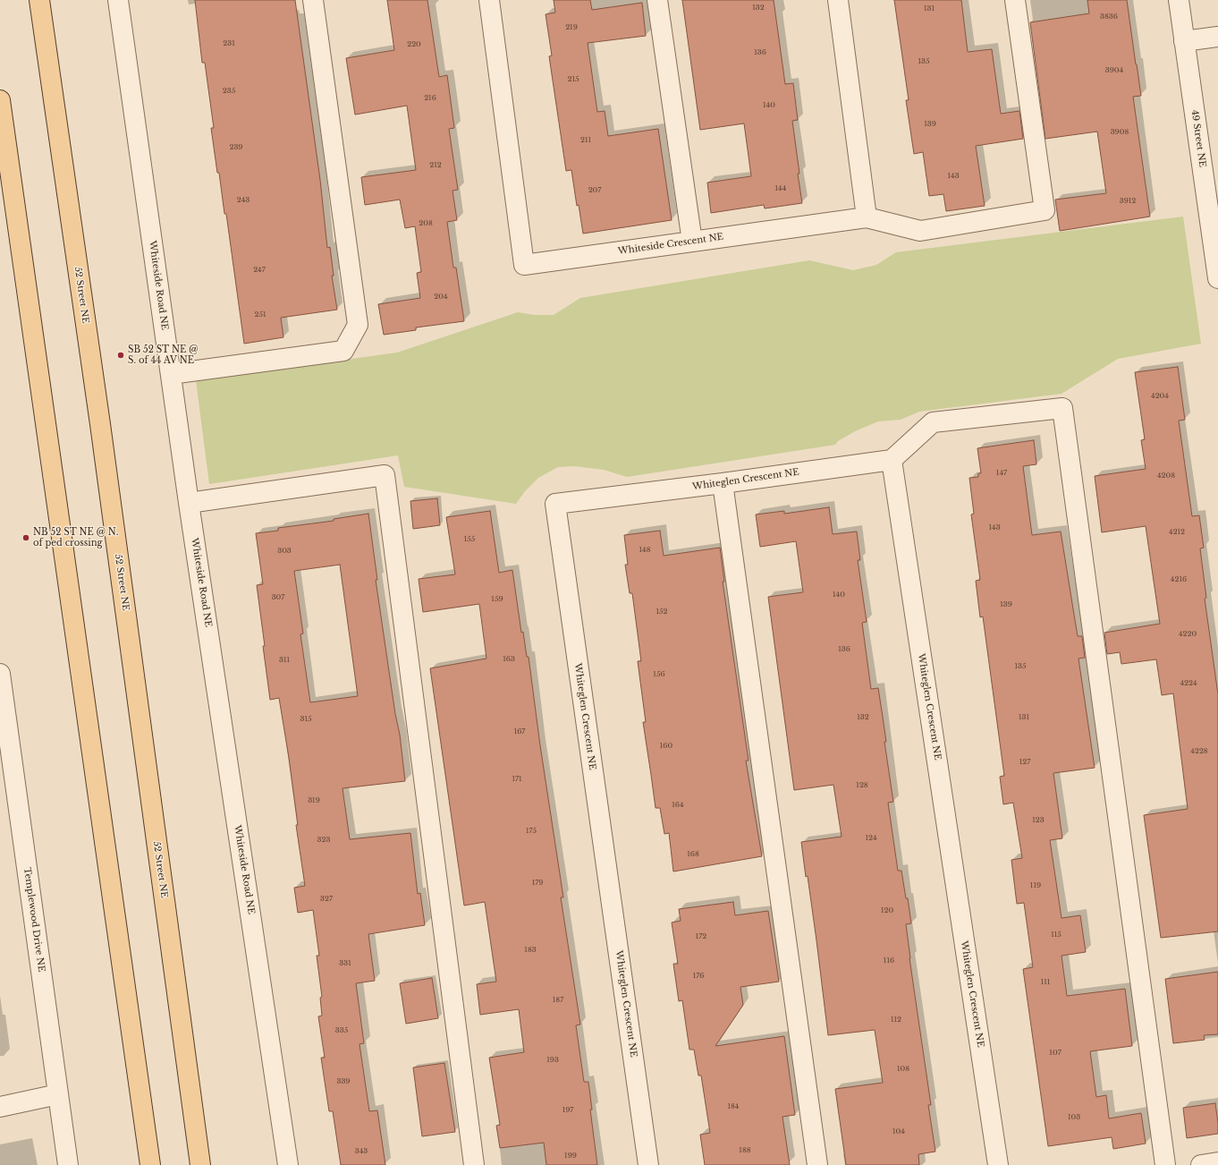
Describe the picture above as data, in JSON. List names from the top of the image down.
{
  "streets": {
    "main road": ["52 Street NE"],
    "street": [
      "49 Street NE",
      "Whiteside Crescent NE",
      "Whiteside Road NE",
      "Whiteglen Crescent NE",
      "Templewood Drive NE"
    ]
  },
  "places": ["SB 52 ST NE @ S. of 44 AV NE", "NB 52 ST NE @ N. of ped crossing"],
  "house_numbers": [
    "132",
    "131",
    "3836",
    "219",
    "231",
    "220",
    "136",
    "135",
    "3904",
    "215",
    "235",
    "216",
    "140",
    "139",
    "3908",
    "211",
    "239",
    "212",
    "143",
    "144",
    "207",
    "243",
    "3912",
    "208",
    "247",
    "204",
    "251",
    "4204",
    "147",
    "4208",
    "143",
    "4212",
    "155",
    "148",
    "303",
    "4216",
    "140",
    "307",
    "159",
    "139",
    "152",
    "4220",
    "136",
    "163",
    "311",
    "135",
    "156",
    "4224",
    "132",
    "131",
    "315",
    "167",
    "160",
    "4228",
    "127",
    "171",
    "128",
    "319",
    "164",
    "123",
    "175",
    "124",
    "323",
    "168",
    "179",
    "119",
    "327",
    "120",
    "115",
    "172",
    "183",
    "116",
    "331",
    "176",
    "111",
    "187",
    "112",
    "335",
    "107",
    "193",
    "108",
    "339",
    "184",
    "197",
    "103",
    "104",
    "188",
    "343",
    "199"
  ]
}
